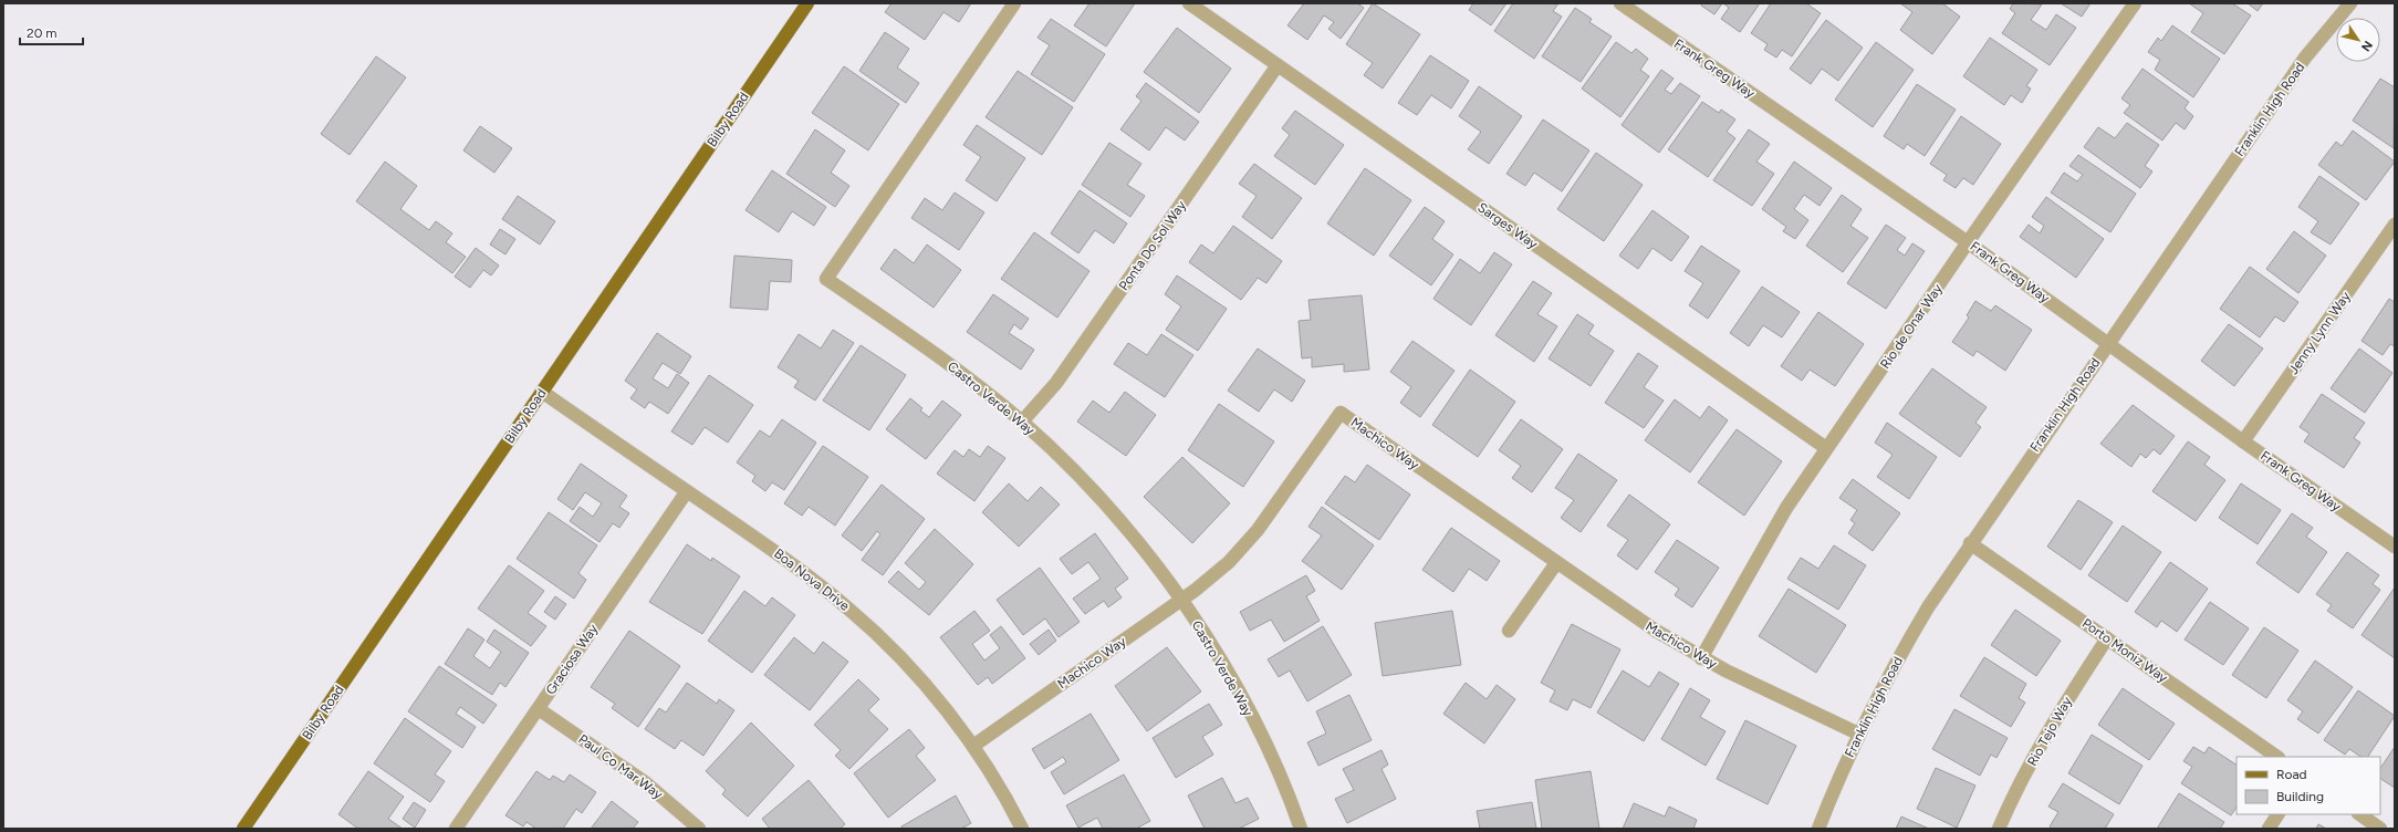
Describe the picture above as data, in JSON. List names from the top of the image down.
{
  "streets": {
    "main road": ["Bilby Road"],
    "street": [
      "Frank Greg Way",
      "Franklin High Road",
      "Sarges Way",
      "Ponta Do Sol Way",
      "Rio de Onar Way",
      "Jenny Lynn Way",
      "Castro Verde Way",
      "Machico Way",
      "Boa Nova Drive",
      "Porto Moniz Way",
      "Graciosa Way",
      "Rio Tejo Way",
      "Paul Co Mar Way"
    ]
  },
  "crossings": [
    ["Frank Greg Way", "Franklin High Road"],
    ["Frank Greg Way", "Rio de Onar Way"],
    ["Frank Greg Way", "Jenny Lynn Way"],
    ["Franklin High Road", "Machico Way"],
    ["Franklin High Road", "Porto Moniz Way"],
    ["Bilby Road", "Boa Nova Drive"],
    ["Sarges Way", "Ponta Do Sol Way"],
    ["Sarges Way", "Rio de Onar Way"],
    ["Ponta Do Sol Way", "Castro Verde Way"],
    ["Rio de Onar Way", "Machico Way"],
    ["Castro Verde Way", "Machico Way"],
    ["Machico Way", "Boa Nova Drive"],
    ["Boa Nova Drive", "Graciosa Way"],
    ["Porto Moniz Way", "Rio Tejo Way"],
    ["Graciosa Way", "Paul Co Mar Way"]
  ],
  "legend": ["Road", "Building"],
  "scale_bar": "20 m",
  "north": "bottom right"
}
